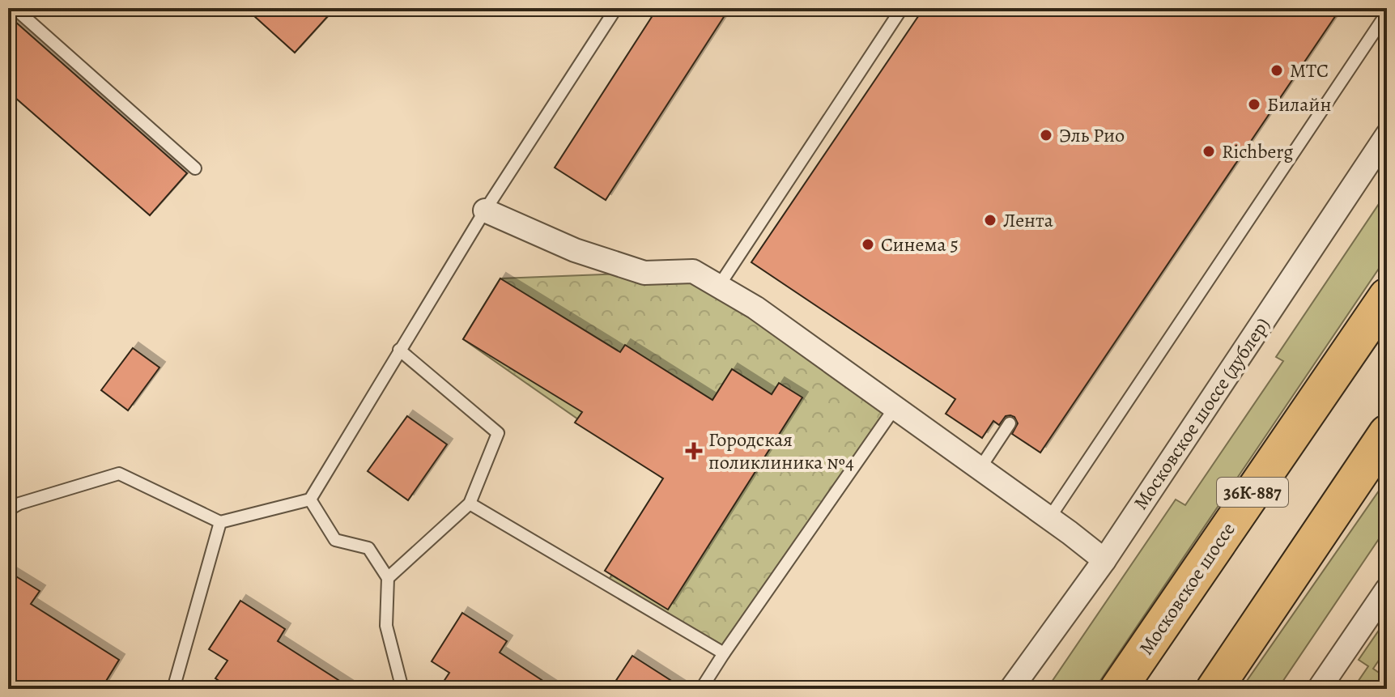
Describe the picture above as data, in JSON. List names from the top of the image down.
{
  "streets": {
    "main road": ["36К-887", "Московское шоссе"],
    "street": ["Московское шоссе (дублер)"]
  },
  "places": {
    "other": [
      "МТС",
      "Билайн",
      "Эль Рио",
      "Richberg",
      "Лента",
      "Синема 5"
    ],
    "health": ["Городская поликлиника №4"]
  }
}
